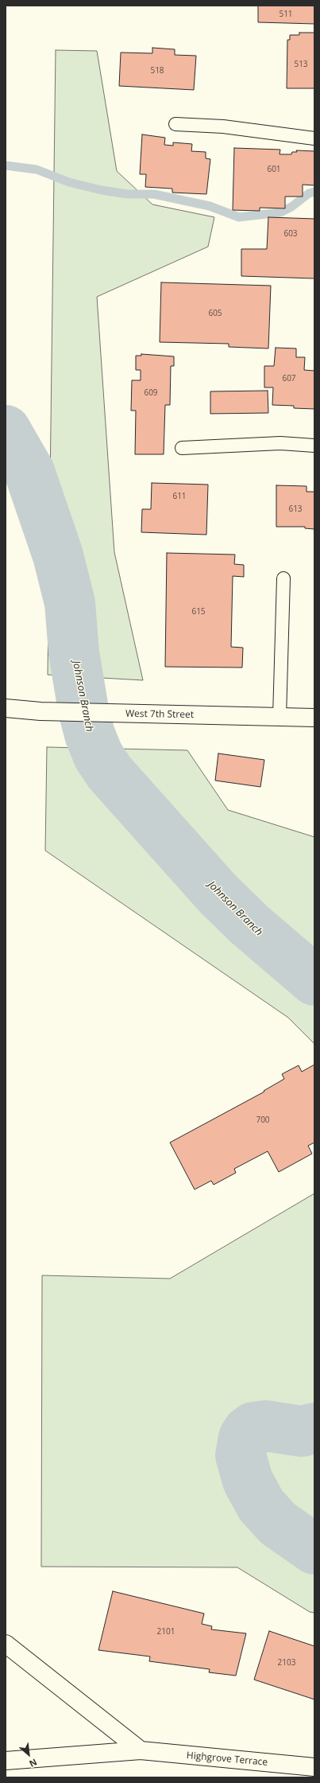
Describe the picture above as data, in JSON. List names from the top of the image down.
{
  "streets": {
    "street": ["West 7th Street", "Highgrove Terrace"]
  },
  "water": ["Johnson Branch"],
  "house_numbers": [
    "511",
    "513",
    "518",
    "601",
    "603",
    "605",
    "607",
    "609",
    "611",
    "613",
    "615",
    "700",
    "2101",
    "2103"
  ],
  "north": "bottom right"
}
